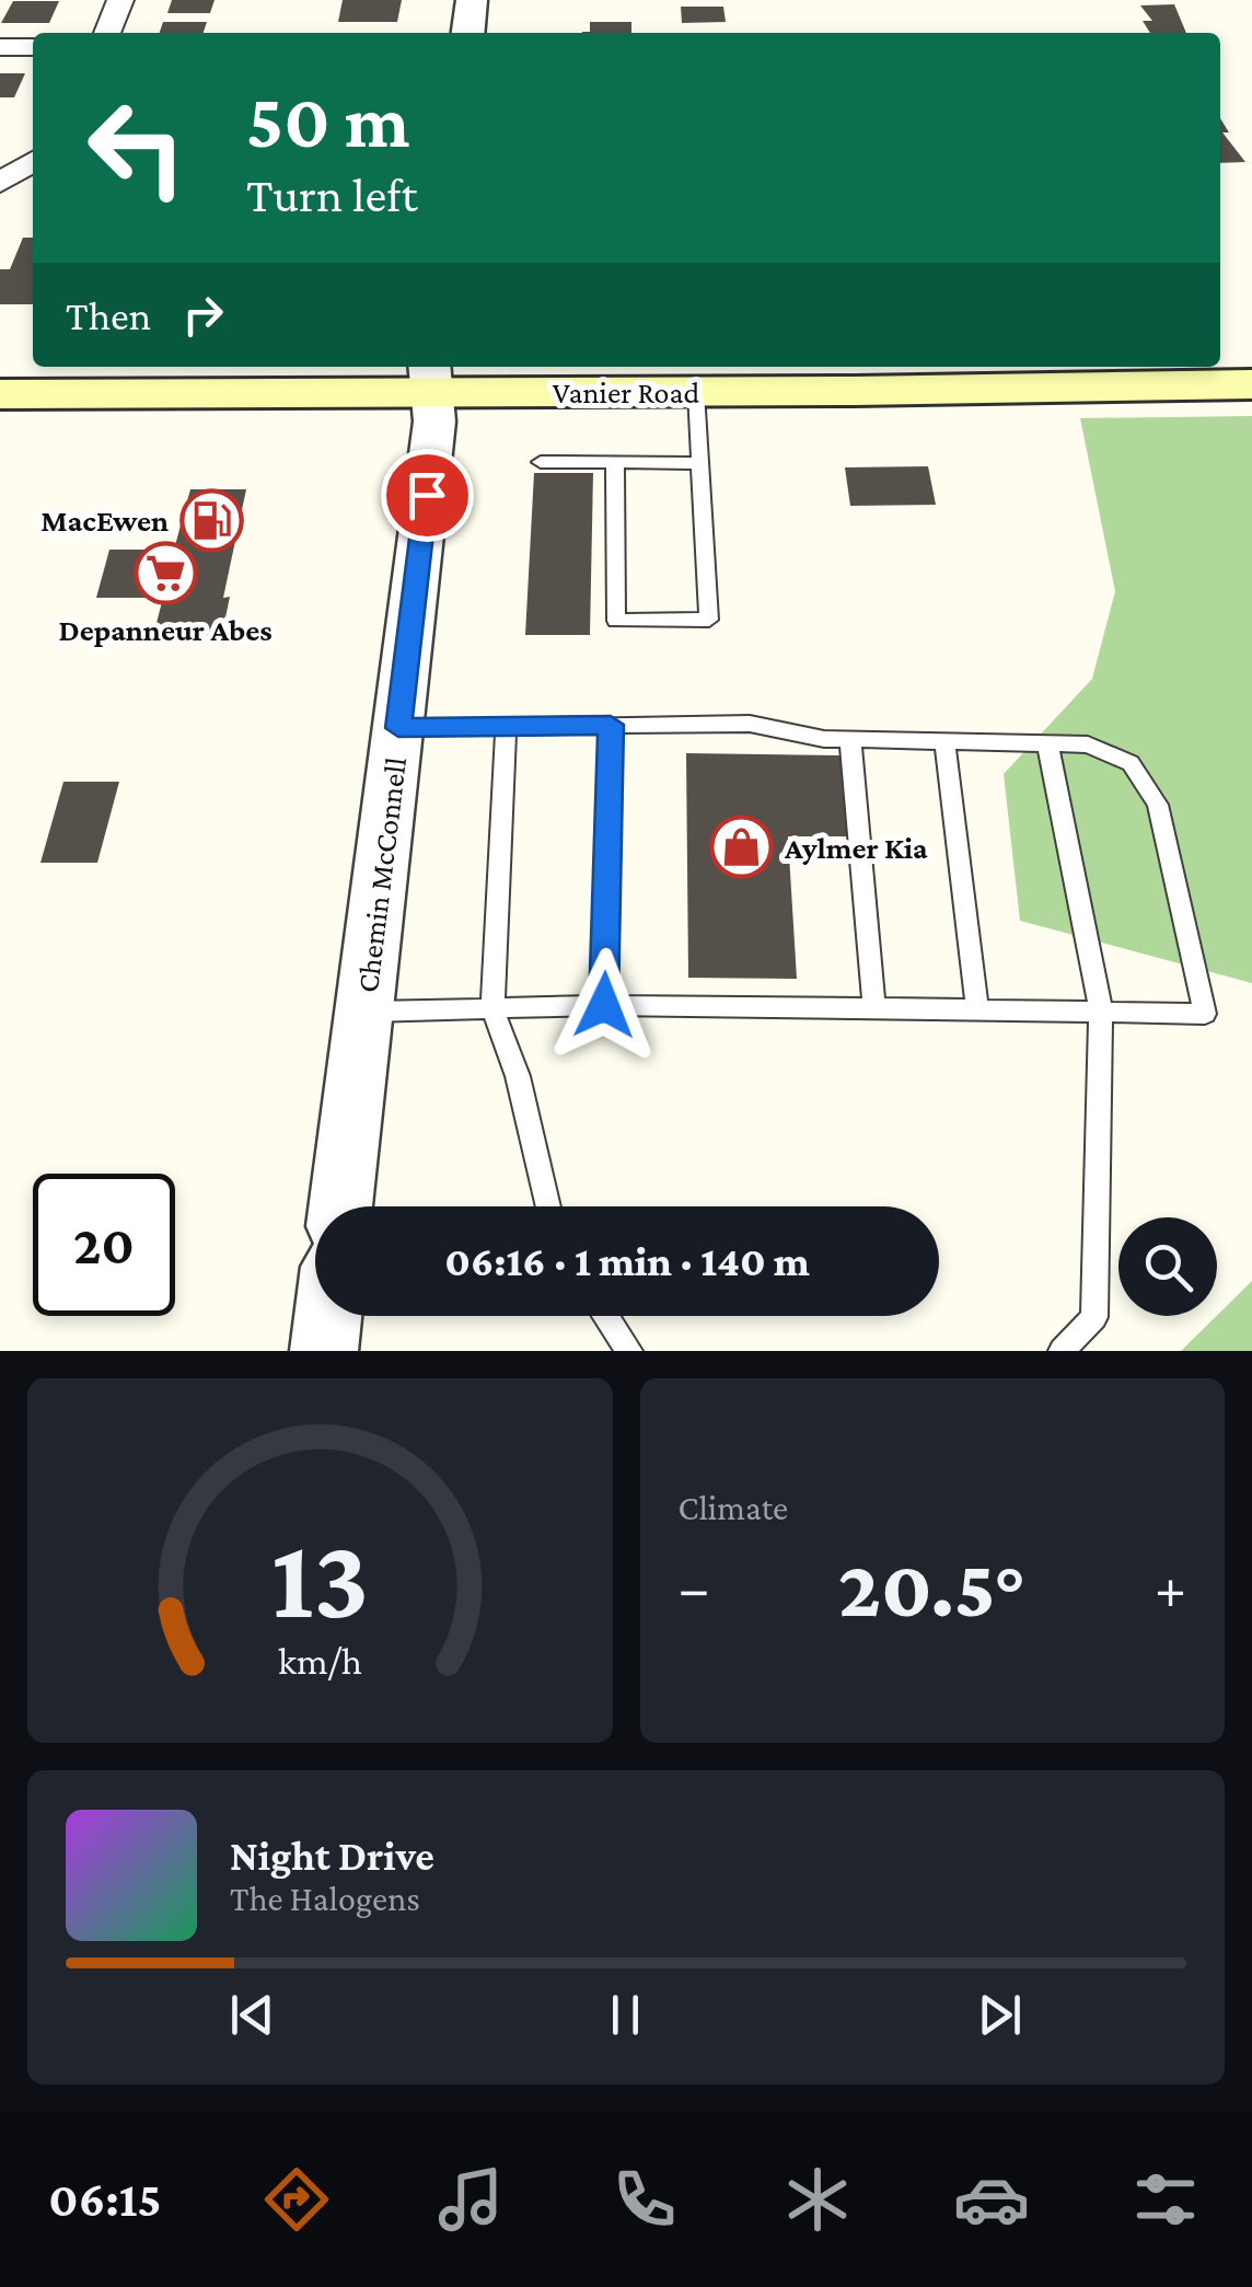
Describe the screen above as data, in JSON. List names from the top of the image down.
{
  "streets": {
    "main road": ["Vanier Road"],
    "street": ["Chemin McConnell"]
  },
  "crossings": [
    ["Vanier Road", "Chemin McConnell"]
  ],
  "places": {
    "fuel station": ["MacEwen"],
    "supermarket": ["Depanneur Abes"],
    "shop": ["Aylmer Kia"]
  },
  "page": {
    "turn": ["50 m", "Turn left"],
    "then": "Then",
    "limit": "20",
    "trip": "06:16 · 1 min · 140 m",
    "tile": "Climate",
    "heat": ["−", "20.5°", "+"],
    "song": ["Night Drive", "The Halogens"],
    "tabs": "06:15",
    "gauge": ["13", "km/h"]
  }
}
